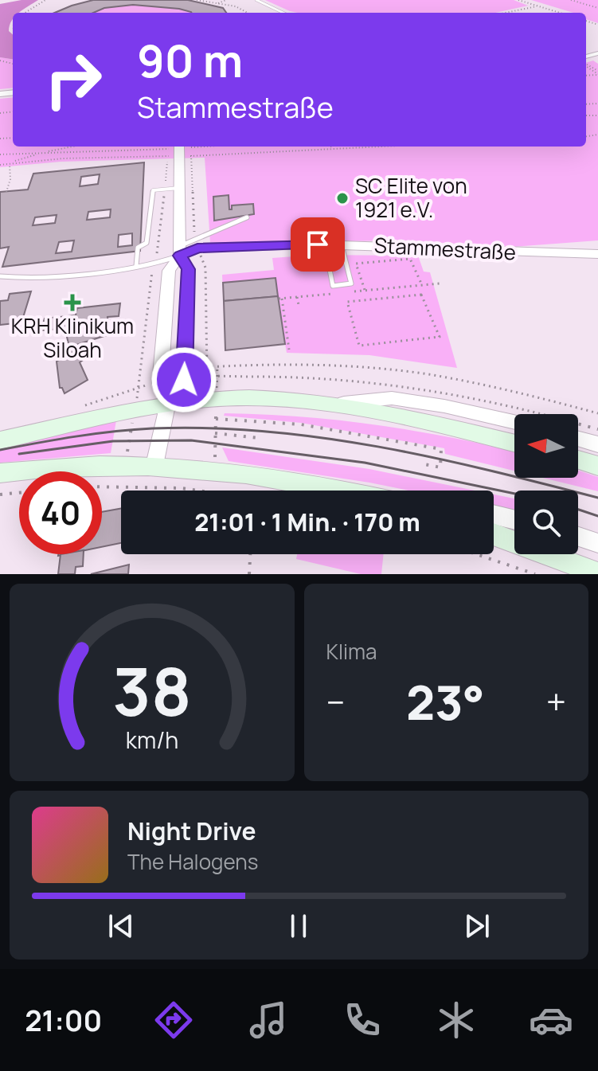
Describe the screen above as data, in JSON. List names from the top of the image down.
{
  "streets": {
    "street": ["Stammestraße"]
  },
  "places": {
    "other": ["SC Elite von 1921 e.V."],
    "health": ["KRH Klinikum Siloah"]
  },
  "north": "left",
  "page": {
    "turn": ["90 m", "Stammestraße"],
    "limit": "40",
    "trip": "21:01 · 1 Min. · 170 m",
    "tile": "Klima",
    "heat": ["−", "23°", "+"],
    "song": ["Night Drive", "The Halogens"],
    "tabs": "21:00",
    "gauge": ["38", "km/h"]
  }
}
